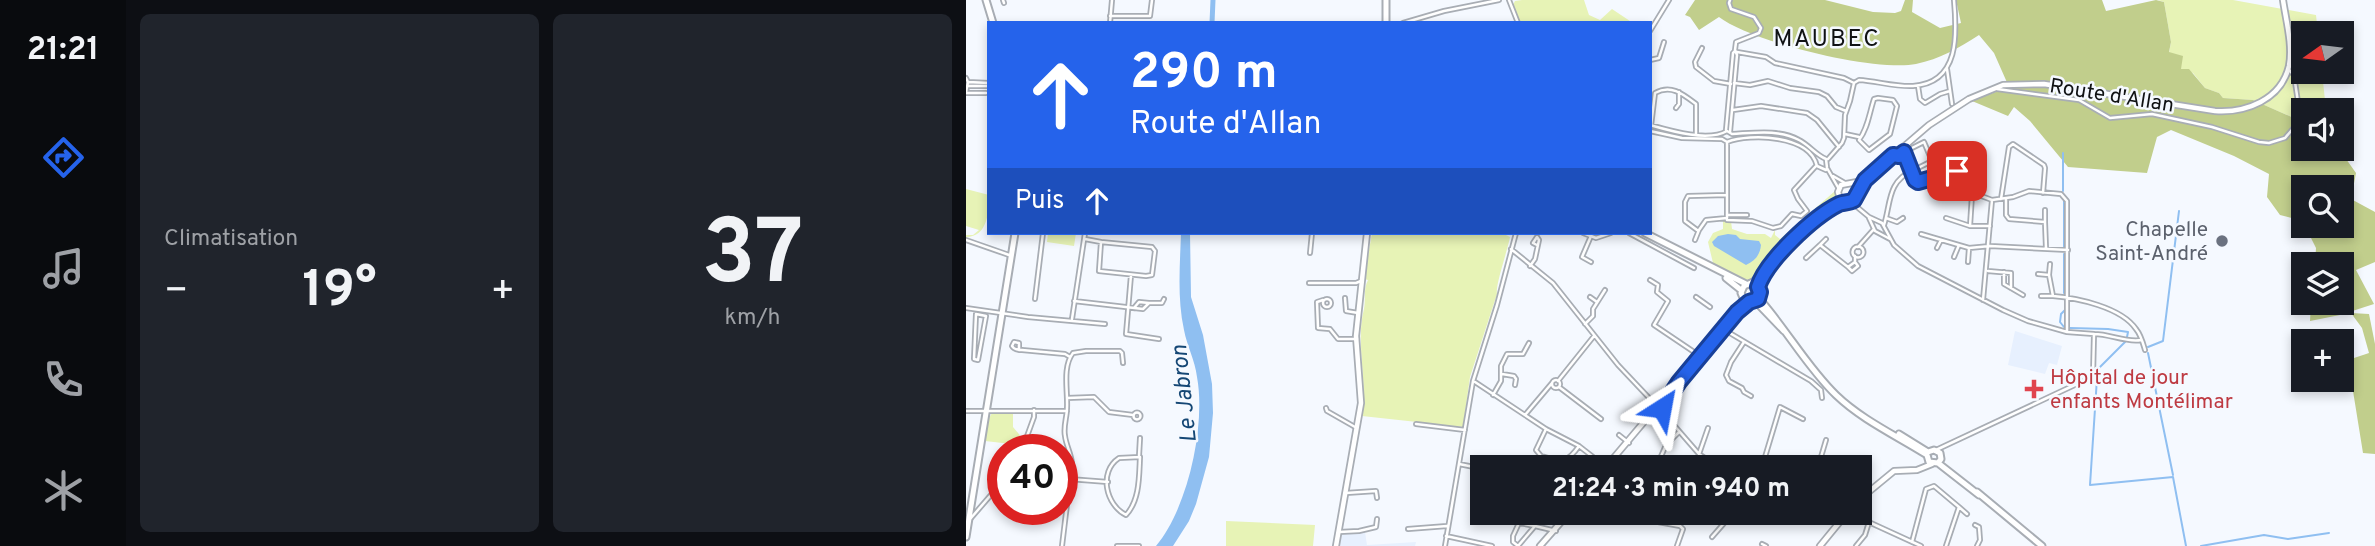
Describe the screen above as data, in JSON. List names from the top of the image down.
{
  "streets": {
    "street": ["Route d'Allan"]
  },
  "districts": ["MAUBEC"],
  "water": ["Le Jabron"],
  "places": {
    "other": ["Chapelle Saint-André"],
    "health": ["Hôpital de jour enfants Montélimar"]
  },
  "north": "left",
  "page": {
    "tabs": "21:21",
    "tile": [
      "Climatisation",
      ["37", "km/h"]
    ],
    "map_buttons": "+",
    "turn": ["290 m", "Route d'Allan"],
    "then": "Puis",
    "heat": ["−", "19°", "+"],
    "limit": "40",
    "trip": "21:24 · 3 min · 940 m"
  }
}
